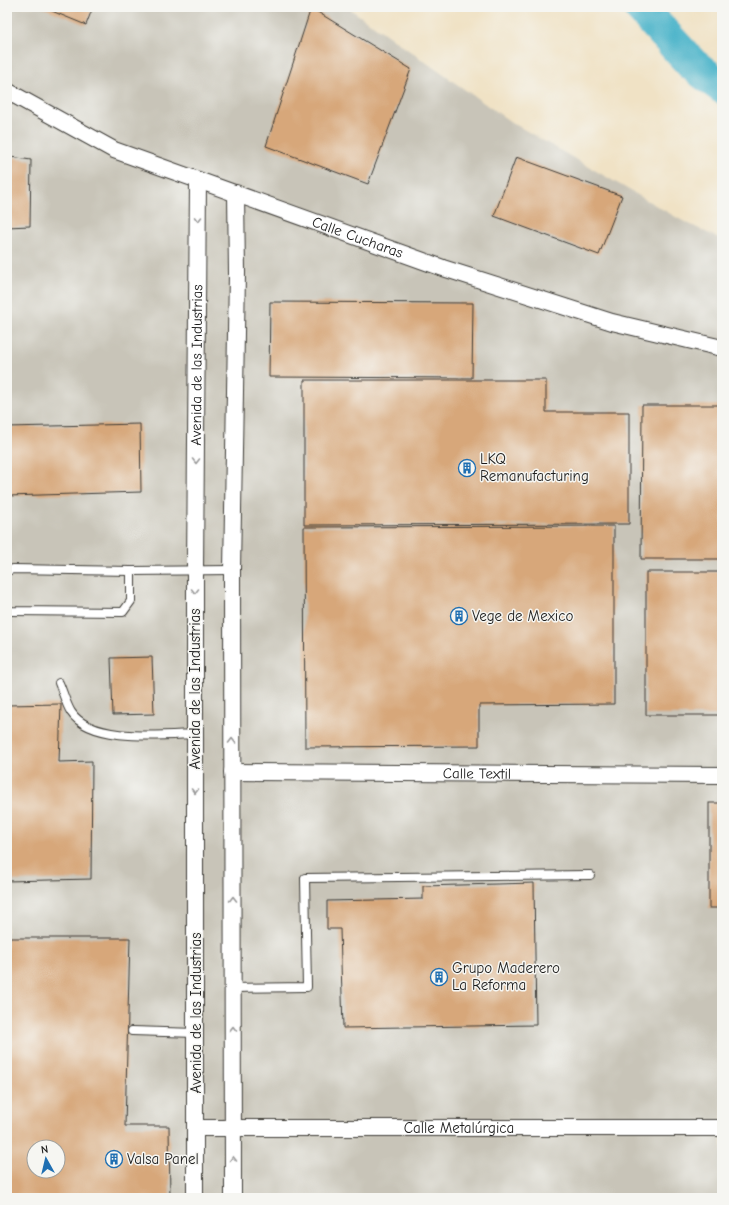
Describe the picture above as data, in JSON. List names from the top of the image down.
{
  "streets": {
    "street": [
      "Calle Cucharas",
      "Avenida de las Industrias",
      "Calle Textil",
      "Calle Metalúrgica"
    ]
  },
  "crossings": [
    ["Calle Cucharas", "Avenida de las Industrias"],
    ["Avenida de las Industrias", "Calle Metalúrgica"]
  ],
  "places": {
    "building": [
      "LKQ Remanufacturing",
      "Vege de Mexico",
      "Grupo Maderero La Reforma",
      "Valsa Panel"
    ]
  },
  "north": "top"
}
